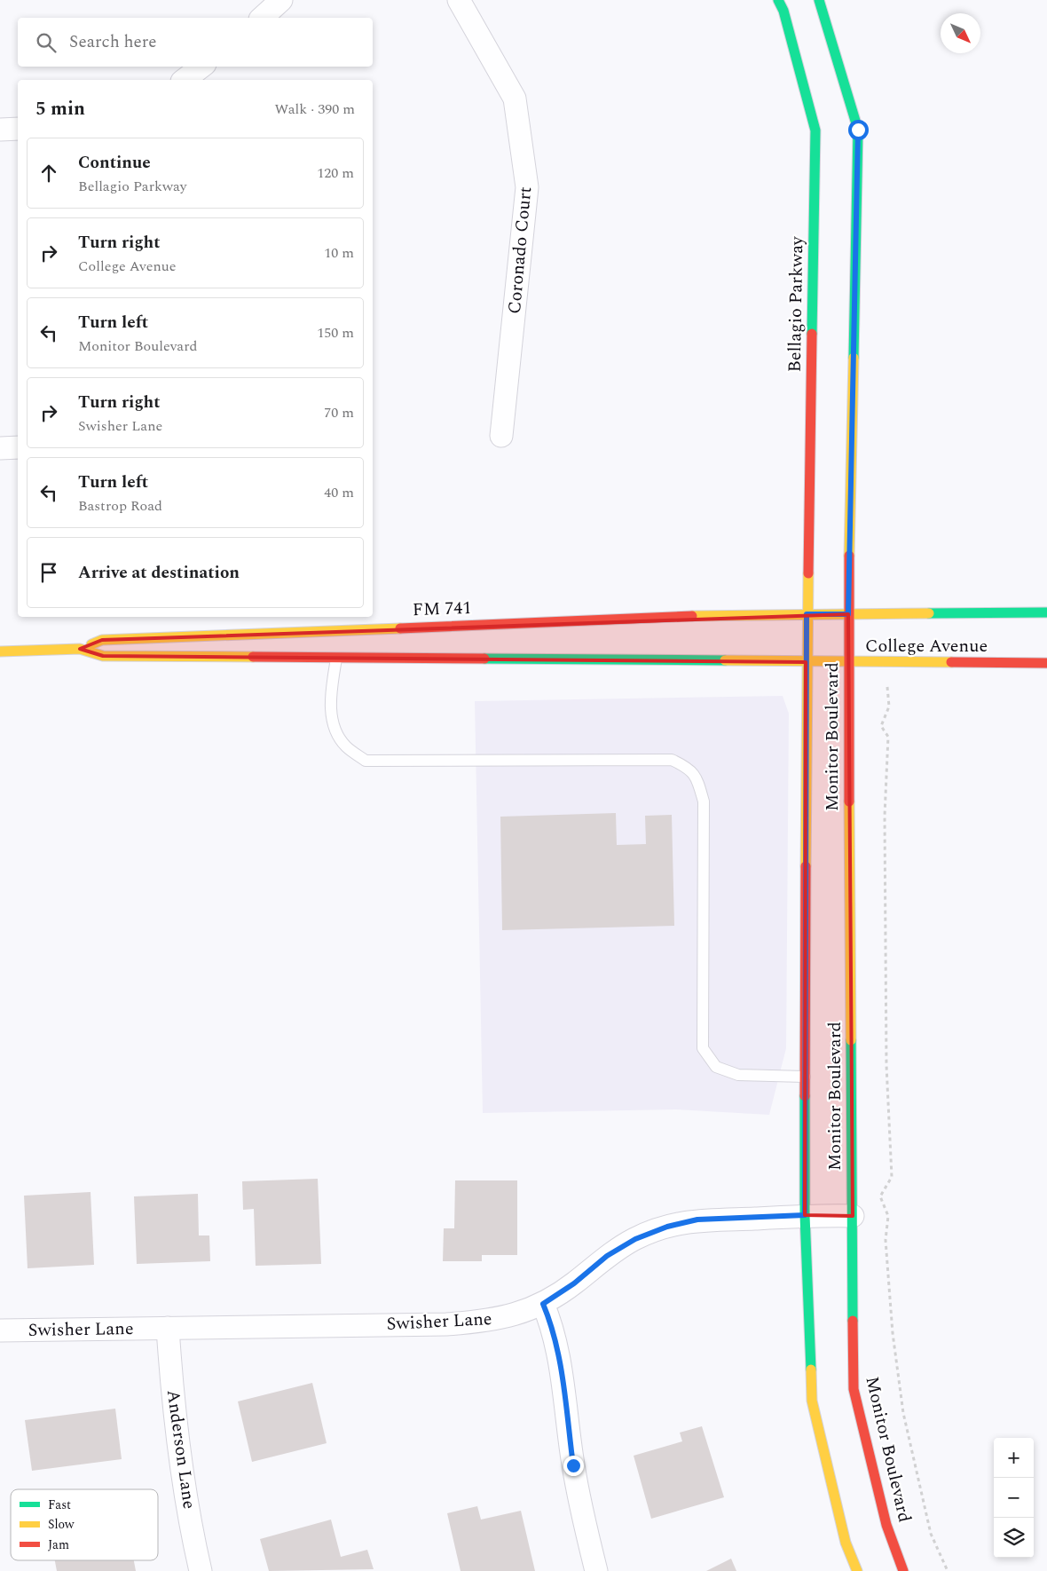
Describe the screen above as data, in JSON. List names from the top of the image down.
{
  "streets": {
    "street": [
      "Coronado Court",
      "Bellagio Parkway",
      "FM 741",
      "College Avenue",
      "Monitor Boulevard",
      "Swisher Lane",
      "Anderson Lane"
    ]
  },
  "crossings": [
    ["Bellagio Parkway", "FM 741"],
    ["Bellagio Parkway", "College Avenue"],
    ["Bellagio Parkway", "Monitor Boulevard"],
    ["FM 741", "College Avenue"],
    ["FM 741", "Monitor Boulevard"],
    ["College Avenue", "Monitor Boulevard"],
    ["Monitor Boulevard", "Swisher Lane"],
    ["Swisher Lane", "Anderson Lane"]
  ],
  "legend": ["Fast", "Slow", "Jam"],
  "north": "bottom right",
  "page": {
    "search": "Search here",
    "heading": ["5 min", "Walk · 390 m"],
    "list": [
      ["Continue", "Bellagio Parkway", "120 m"],
      ["Turn right", "College Avenue", "10 m"],
      ["Turn left", "Monitor Boulevard", "150 m"],
      ["Turn right", "Swisher Lane", "70 m"],
      ["Turn left", "Bastrop Road", "40 m"],
      "Arrive at destination"
    ],
    "map_buttons": ["+", "−"]
  }
}
